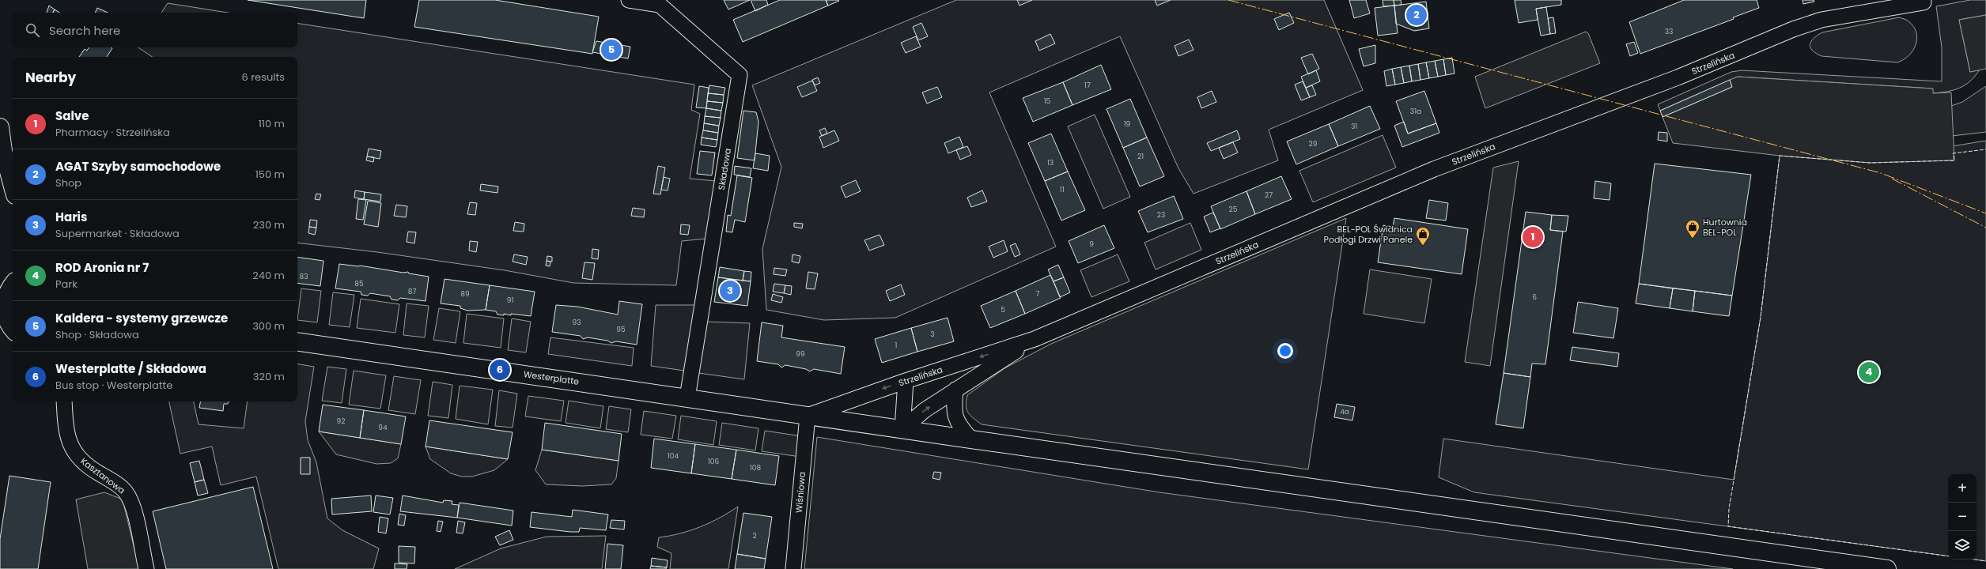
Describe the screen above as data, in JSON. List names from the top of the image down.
{
  "streets": {
    "main road": ["Westerplatte"],
    "street": [
      "Strzelińska",
      "Składowa",
      "Kasztanowa",
      "Wiśniowa"
    ]
  },
  "crossings": [
    ["Strzelińska", "Westerplatte"],
    ["Strzelińska", "Wiśniowa"],
    ["Składowa", "Westerplatte"],
    ["Westerplatte", "Wiśniowa"]
  ],
  "places": {
    "shop": ["Hurtownia BEL-POL", "BEL-POL Świdnica Podłogi Drzwi Panele"]
  },
  "house_numbers": [
    "33",
    "17",
    "15",
    "31a",
    "19",
    "31",
    "29",
    "21",
    "13",
    "11",
    "27",
    "25",
    "23",
    "9",
    "83",
    "85",
    "87",
    "89",
    "7",
    "6",
    "91",
    "5",
    "93",
    "95",
    "3",
    "1",
    "99",
    "4a",
    "92",
    "94",
    "104",
    "106",
    "108",
    "2"
  ],
  "page": {
    "pins": [
      "2",
      "5",
      "1",
      "3",
      "6",
      "4"
    ],
    "search": "Search here",
    "heading": ["Nearby", "6 results"],
    "list": [
      {
        "mark": "1",
        "name": "Salve",
        "note": "Pharmacy · Strzelińska",
        "value": "110 m"
      },
      {
        "mark": "2",
        "name": "AGAT Szyby samochodowe",
        "note": "Shop",
        "value": "150 m"
      },
      {
        "mark": "3",
        "name": "Haris",
        "note": "Supermarket · Składowa",
        "value": "230 m"
      },
      {
        "mark": "4",
        "name": "ROD Aronia nr 7",
        "note": "Park",
        "value": "240 m"
      },
      {
        "mark": "5",
        "name": "Kaldera - systemy grzewcze",
        "note": "Shop · Składowa",
        "value": "300 m"
      },
      {
        "mark": "6",
        "name": "Westerplatte / Składowa",
        "note": "Bus stop · Westerplatte",
        "value": "320 m"
      }
    ],
    "map_buttons": ["+", "−"]
  }
}
